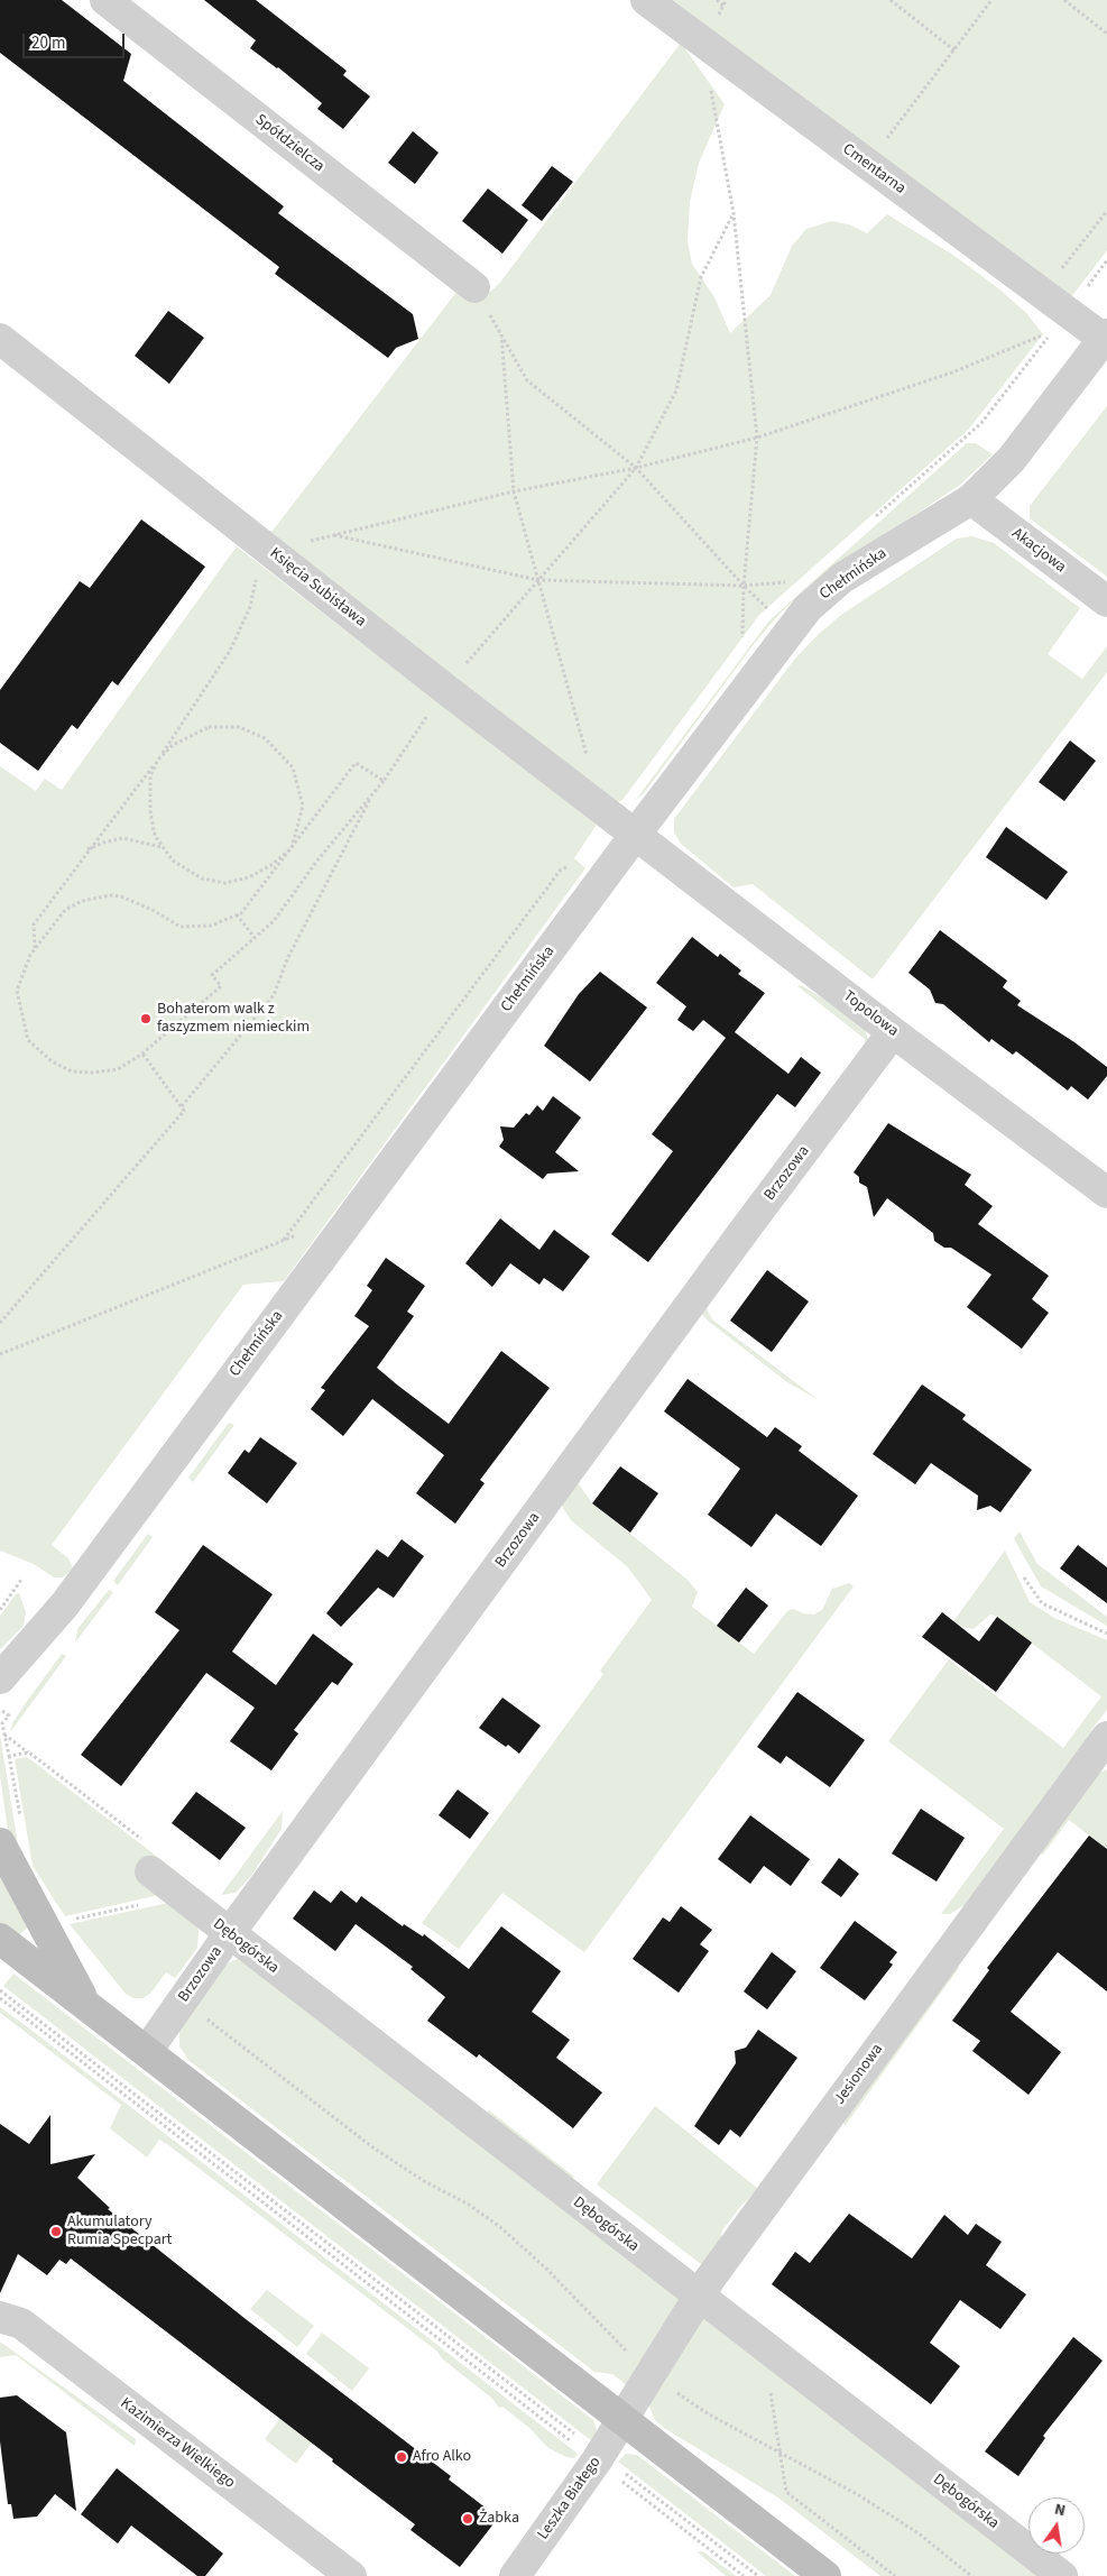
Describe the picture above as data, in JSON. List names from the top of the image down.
{
  "streets": {
    "street": [
      "Spółdzielcza",
      "Cmentarna",
      "Akacjowa",
      "Chełmińska",
      "Księcia Subisława",
      "Topolowa",
      "Brzozowa",
      "Dębogórska",
      "Jesionowa",
      "Kazimierza Wielkiego",
      "Leszka Białego"
    ]
  },
  "crossings": [
    ["Cmentarna", "Chełmińska"],
    ["Akacjowa", "Chełmińska"],
    ["Chełmińska", "Księcia Subisława"],
    ["Chełmińska", "Topolowa"],
    ["Księcia Subisława", "Topolowa"],
    ["Topolowa", "Brzozowa"],
    ["Brzozowa", "Dębogórska"],
    ["Dębogórska", "Jesionowa"],
    ["Jesionowa", "Leszka Białego"]
  ],
  "places": [
    "Bohaterom walk z faszyzmem niemieckim",
    "Akumulatory Rumia Specpart",
    "Afro Alko",
    "Żabka"
  ],
  "scale_bar": "20 m",
  "north": "top"
}
